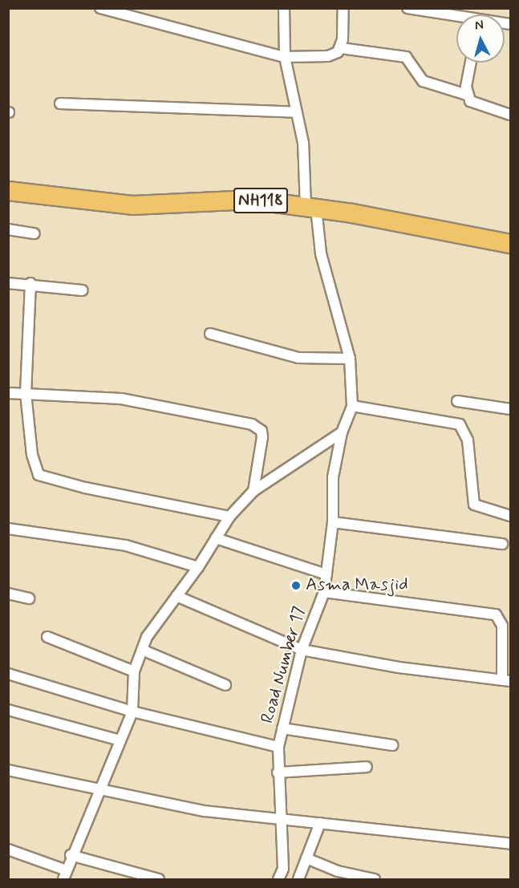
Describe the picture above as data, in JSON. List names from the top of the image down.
{
  "streets": {
    "highway": ["NH118"],
    "street": ["Road Number 17"]
  },
  "crossings": [
    ["NH118", "Road Number 17"]
  ],
  "places": ["Asma Masjid"],
  "north": "top"
}
